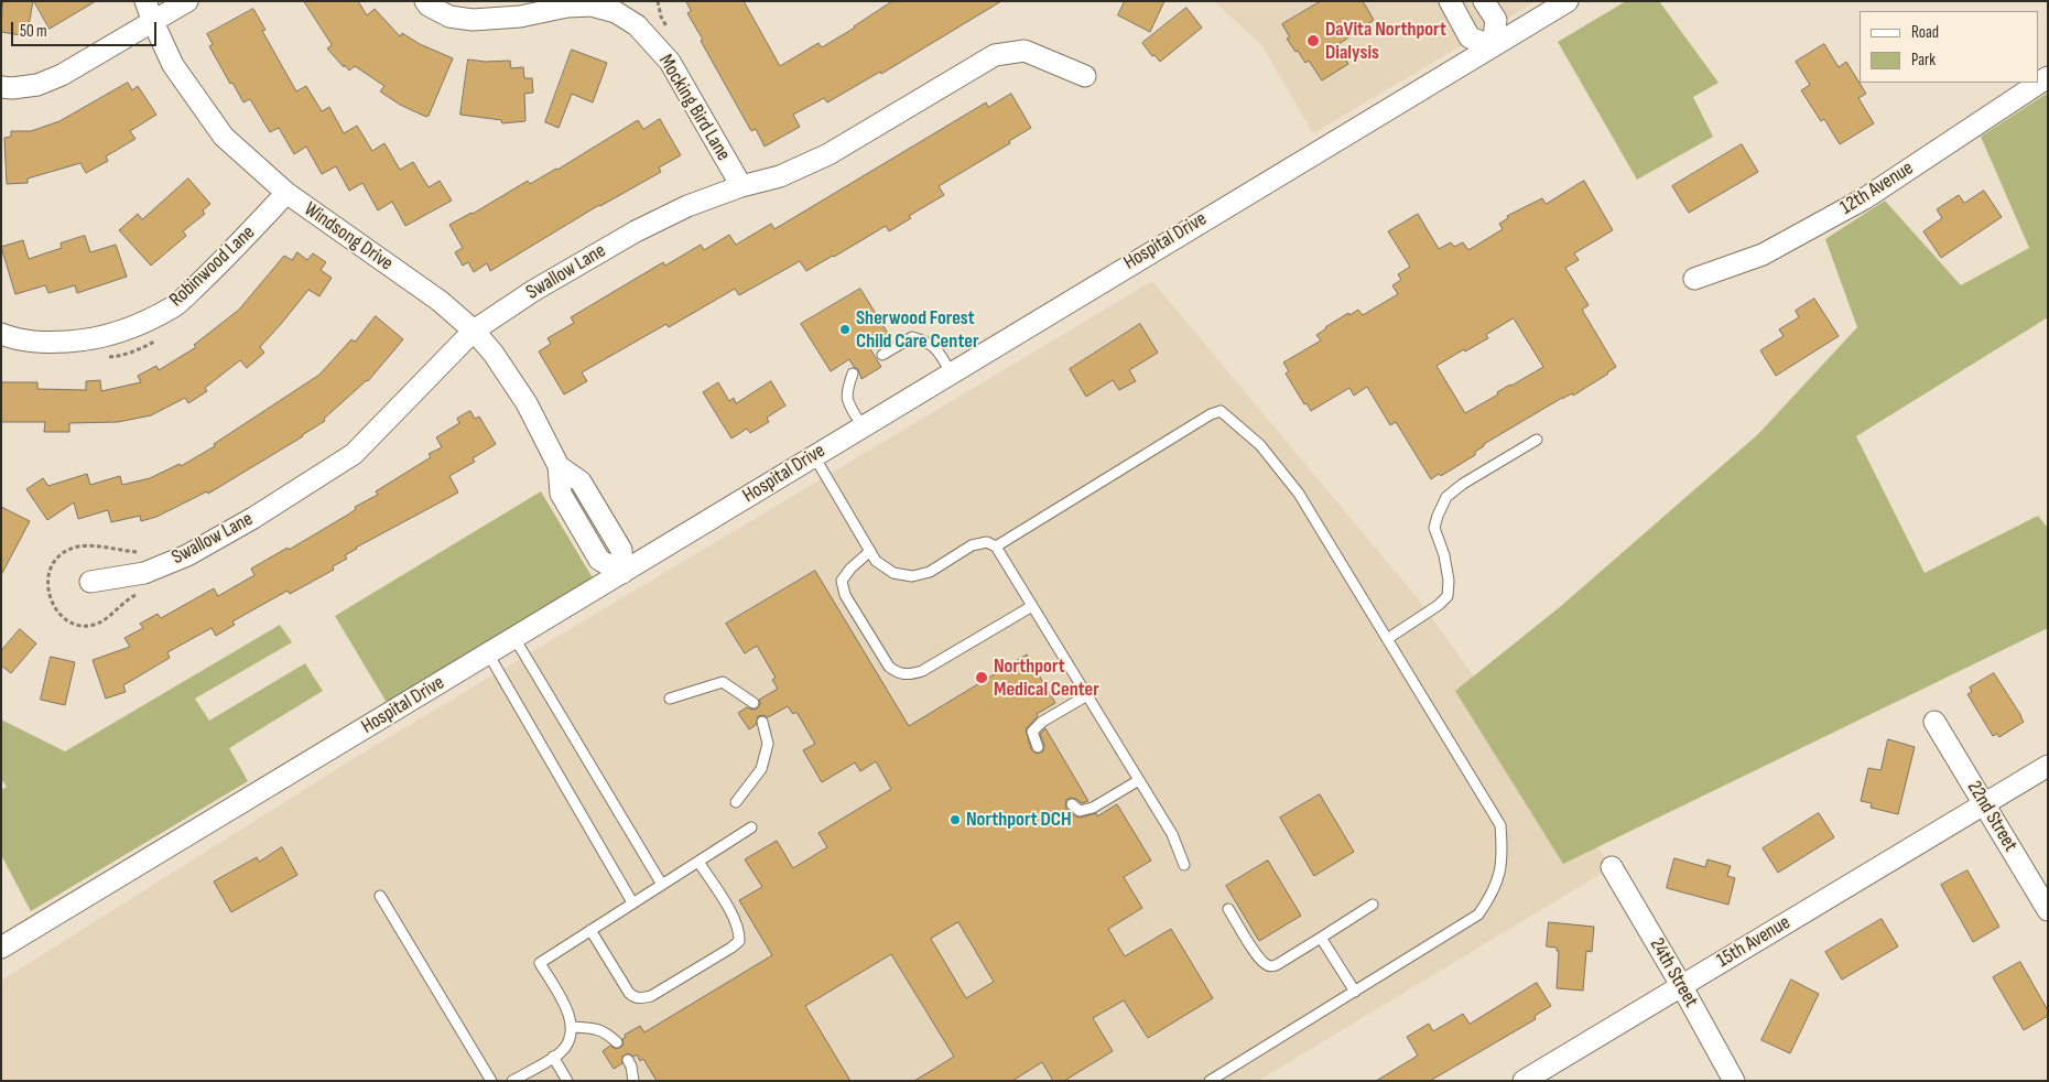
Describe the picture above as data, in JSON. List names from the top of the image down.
{
  "streets": {
    "street": [
      "Mocking Bird Lane",
      "12th Avenue",
      "Windsong Drive",
      "Hospital Drive",
      "Robinwood Lane",
      "Swallow Lane",
      "22nd Street",
      "15th Avenue",
      "24th Street"
    ]
  },
  "crossings": [
    ["Mocking Bird Lane", "Swallow Lane"],
    ["Windsong Drive", "Hospital Drive"],
    ["Windsong Drive", "Robinwood Lane"],
    ["Windsong Drive", "Swallow Lane"],
    ["22nd Street", "15th Avenue"],
    ["15th Avenue", "24th Street"]
  ],
  "places": [
    "DaVita Northport Dialysis",
    "Sherwood Forest Child Care Center",
    "Northport Medical Center",
    "Northport DCH"
  ],
  "legend": ["Road", "Park"],
  "scale_bar": "50 m"
}
